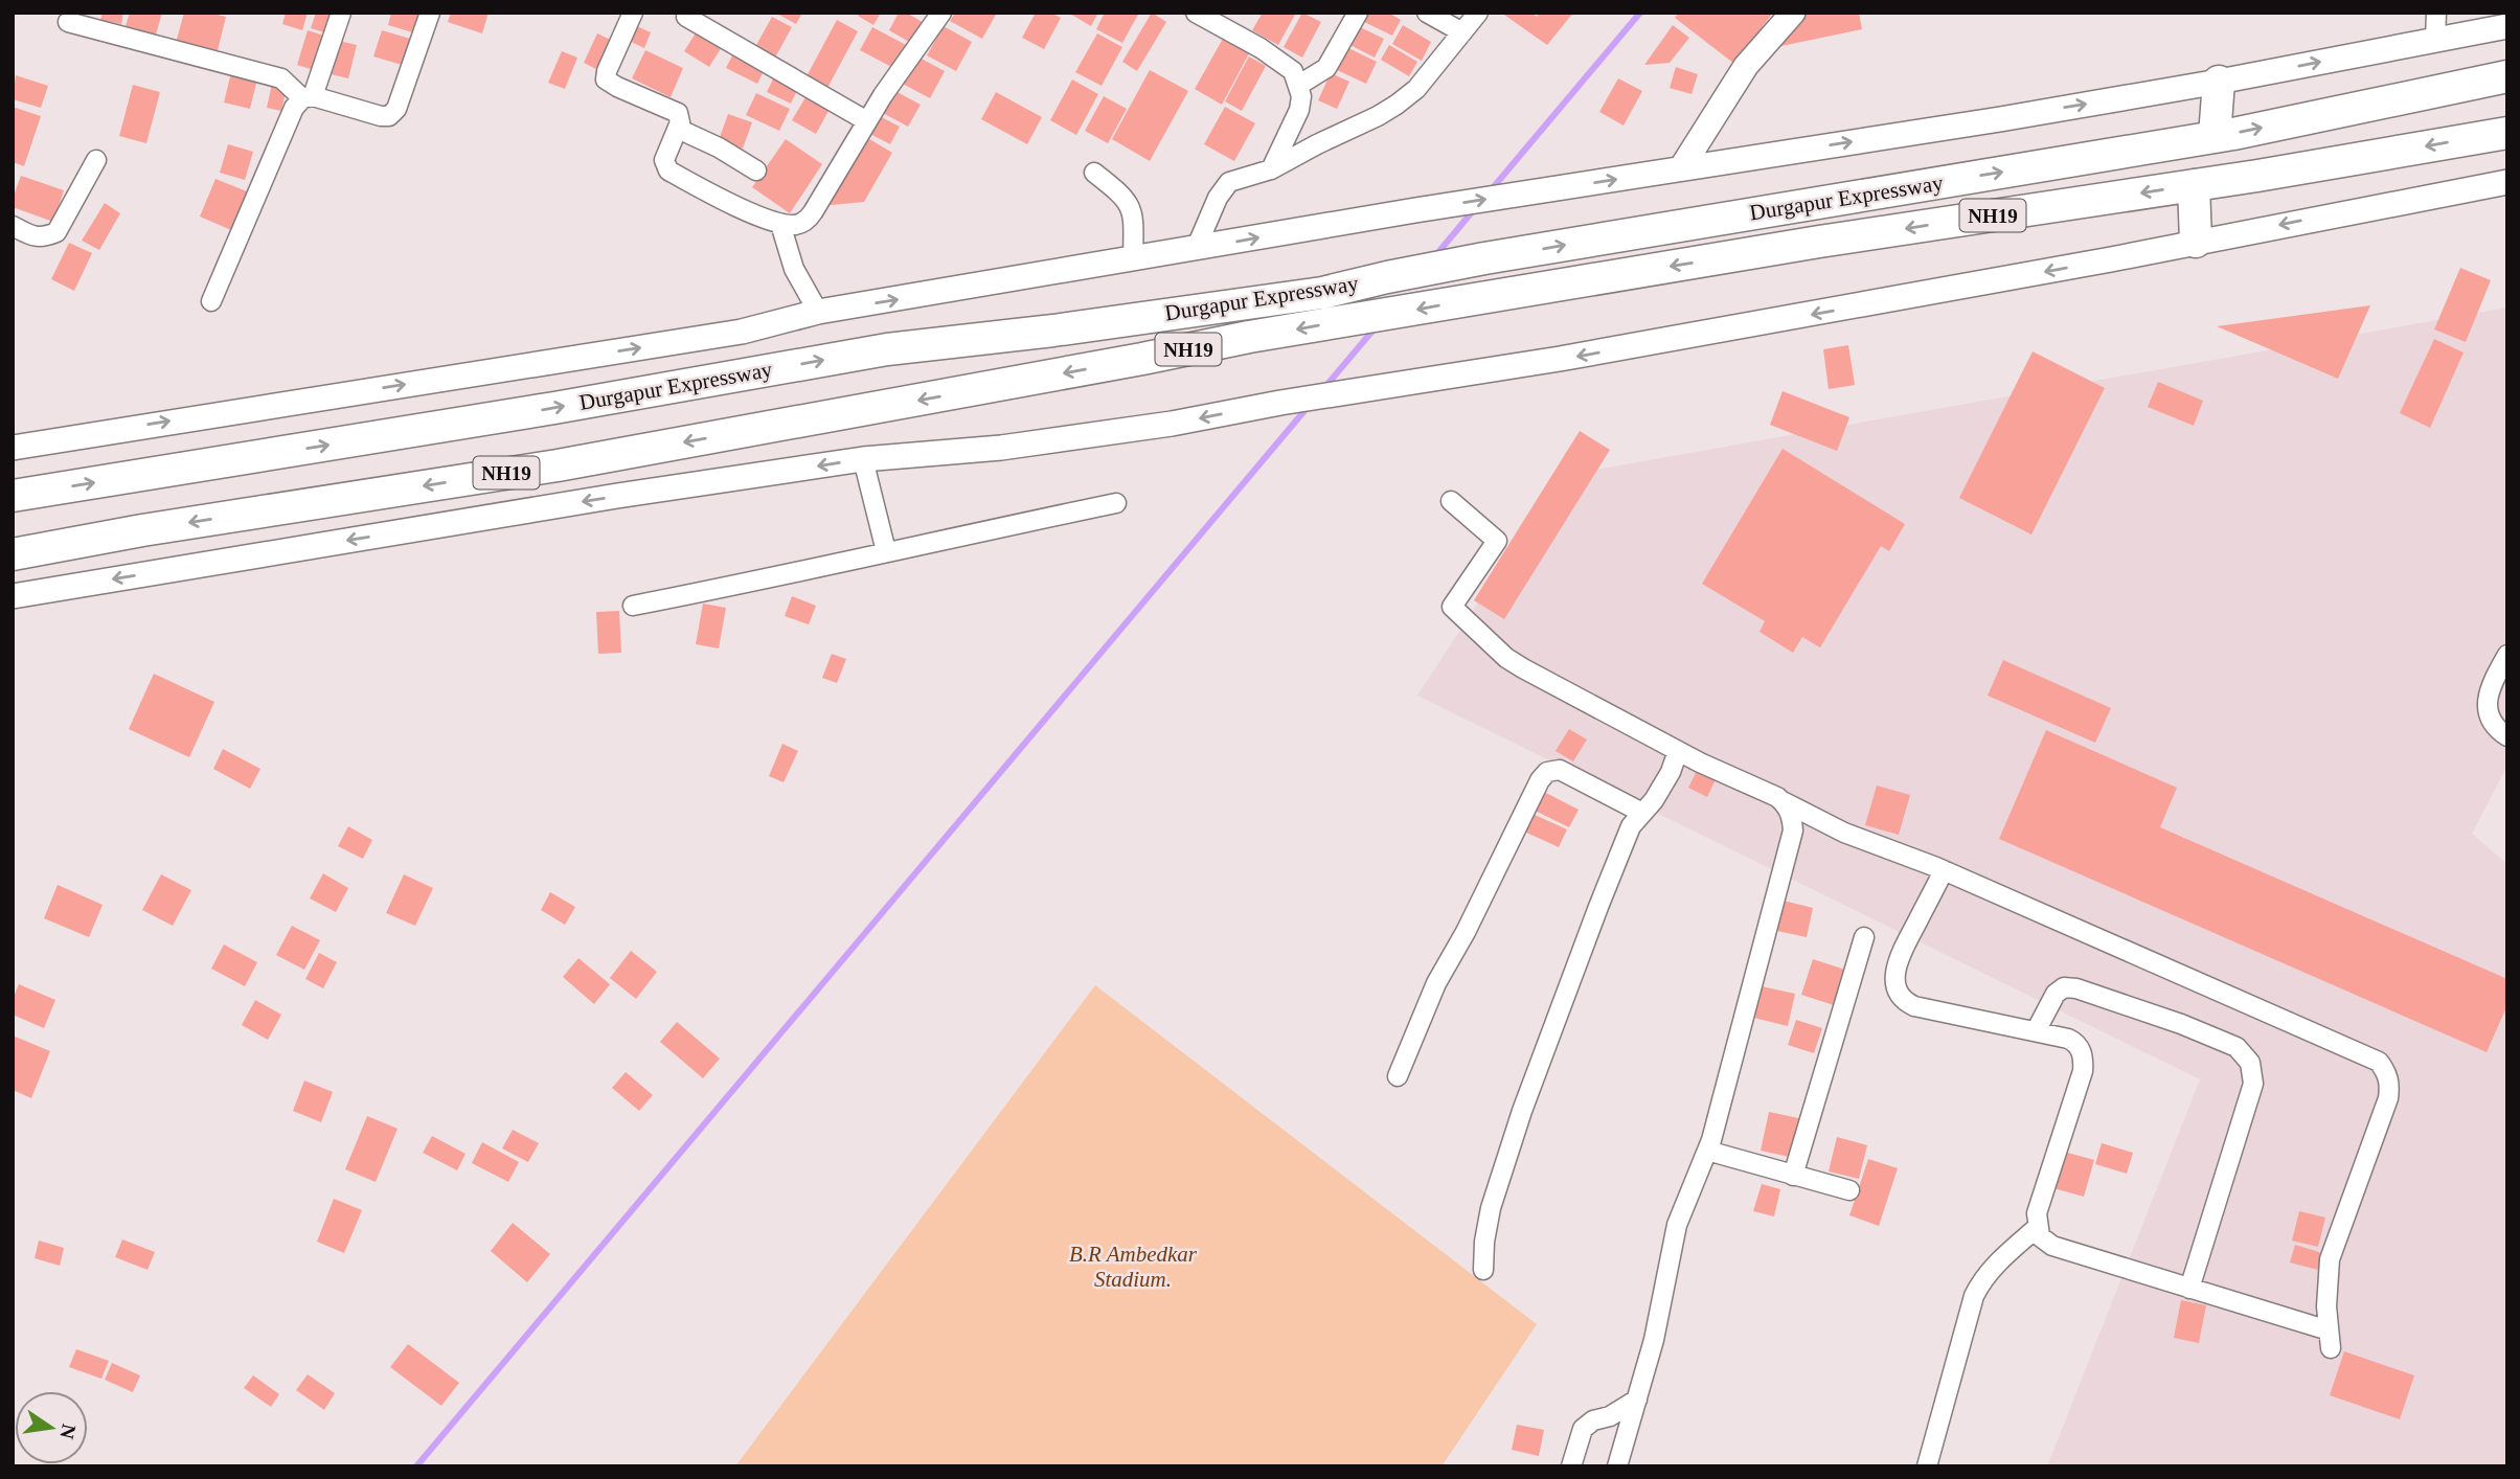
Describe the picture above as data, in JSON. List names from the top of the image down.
{
  "streets": {
    "highway": ["Durgapur Expressway", "NH19"]
  },
  "parks": ["B.R Ambedkar Stadium."],
  "north": "right"
}
